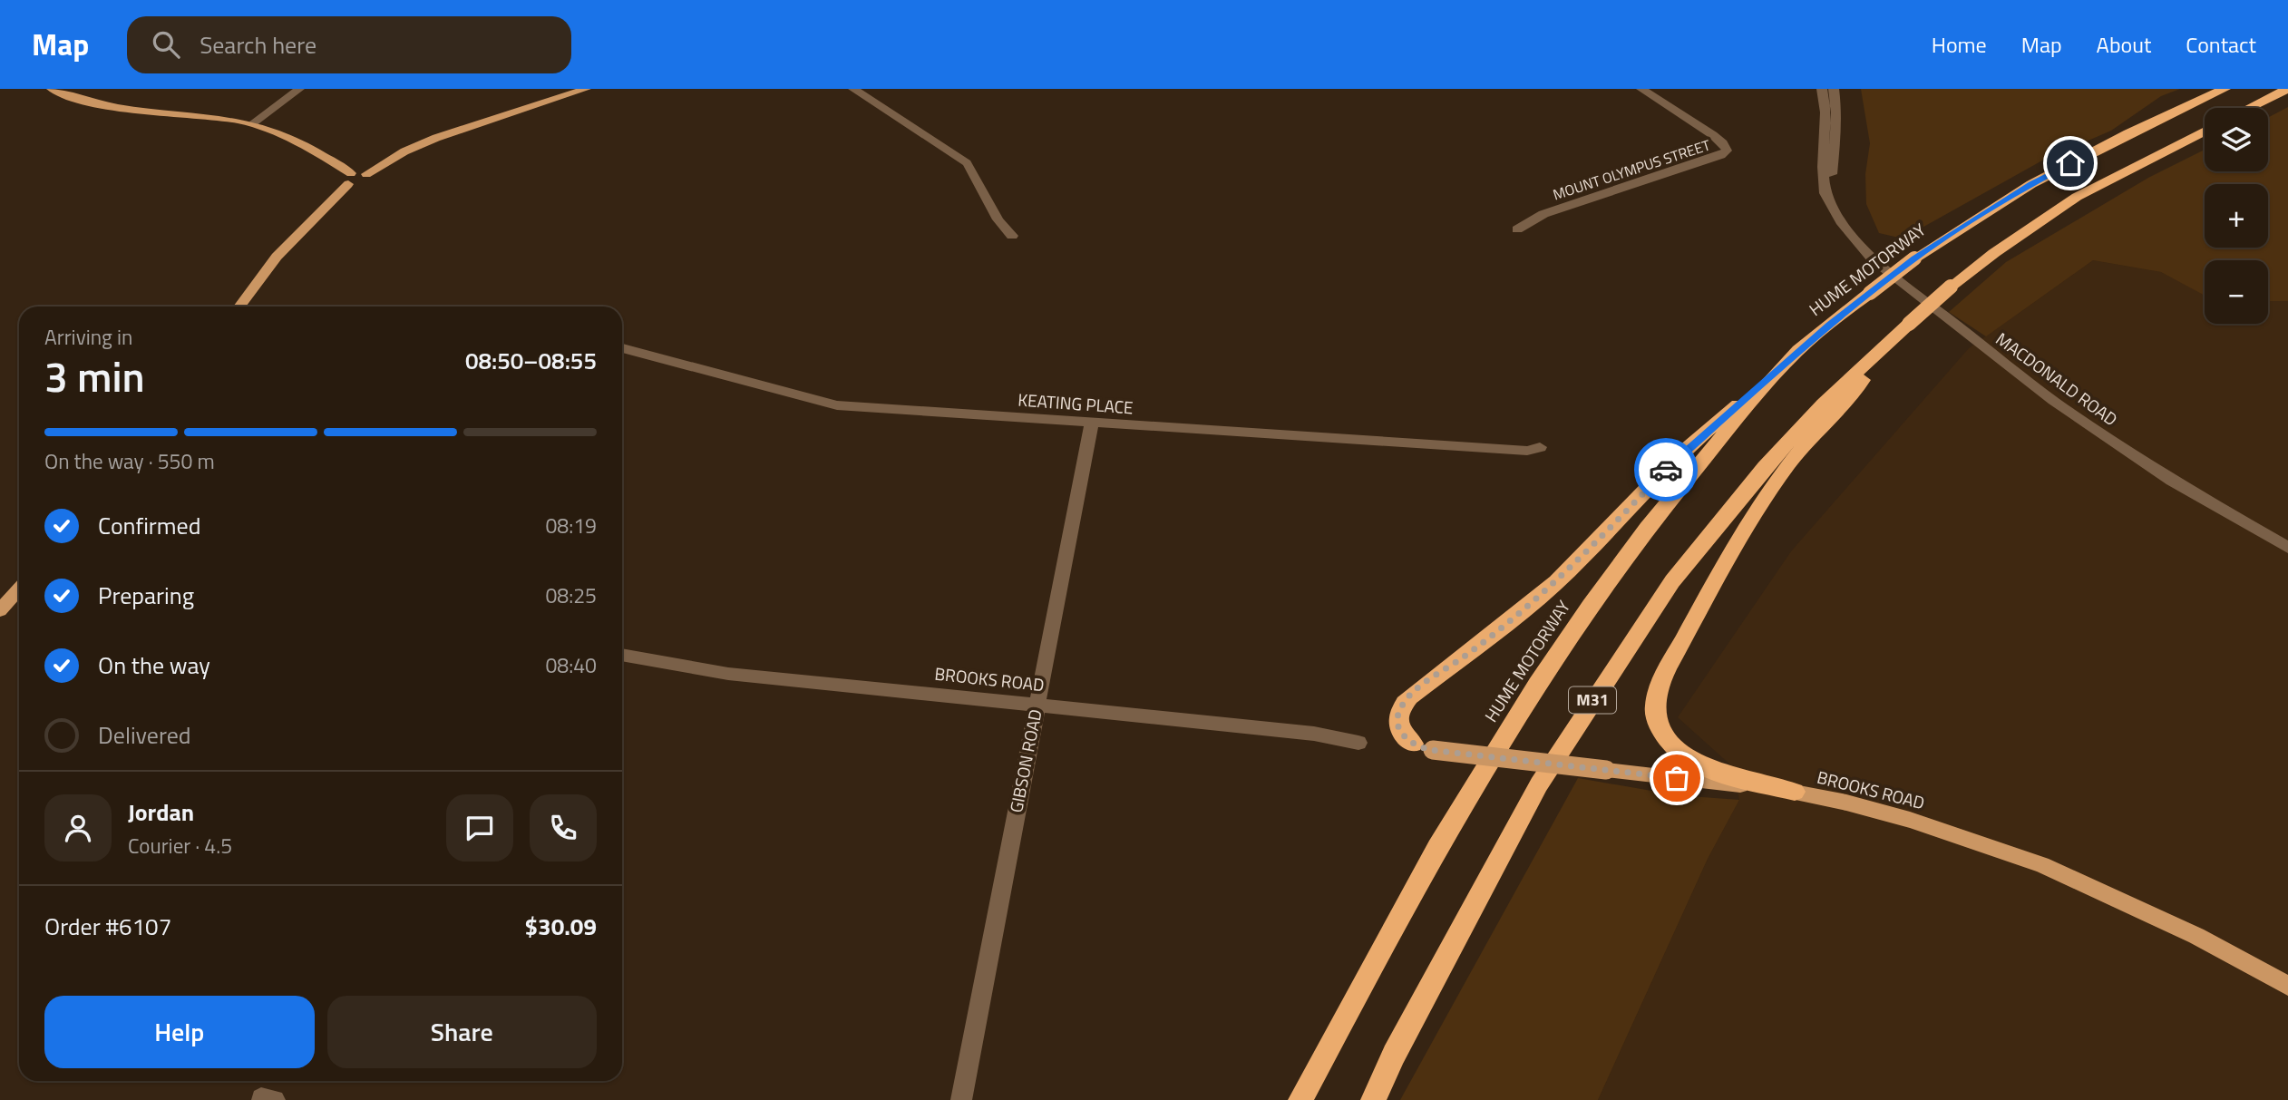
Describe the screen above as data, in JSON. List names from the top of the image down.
{
  "streets": {
    "highway": ["HUME MOTORWAY", "M31"],
    "main road": ["BROOKS ROAD"],
    "street": [
      "MOUNT OLYMPUS STREET",
      "MACDONALD ROAD",
      "KEATING PLACE",
      "GIBSON ROAD"
    ]
  },
  "crossings": [
    ["KEATING PLACE", "GIBSON ROAD"],
    ["BROOKS ROAD", "GIBSON ROAD"]
  ],
  "page": {
    "header": "Map",
    "search": "Search here",
    "nav": [
      "Home",
      "Map",
      "About",
      "Contact"
    ],
    "map_buttons": ["+", "−"],
    "heading": ["3 min", "Arriving in", "08:50–08:55"],
    "panel": [
      "Jordan",
      "Courier · 4.5",
      "Order #6107",
      "$30.09"
    ],
    "bar": "On the way · 550 m",
    "list": [
      ["Confirmed", "08:19"],
      ["Preparing", "08:25"],
      ["On the way", "08:40"],
      "Delivered"
    ],
    "buttons": ["Help", "Share"]
  }
}
